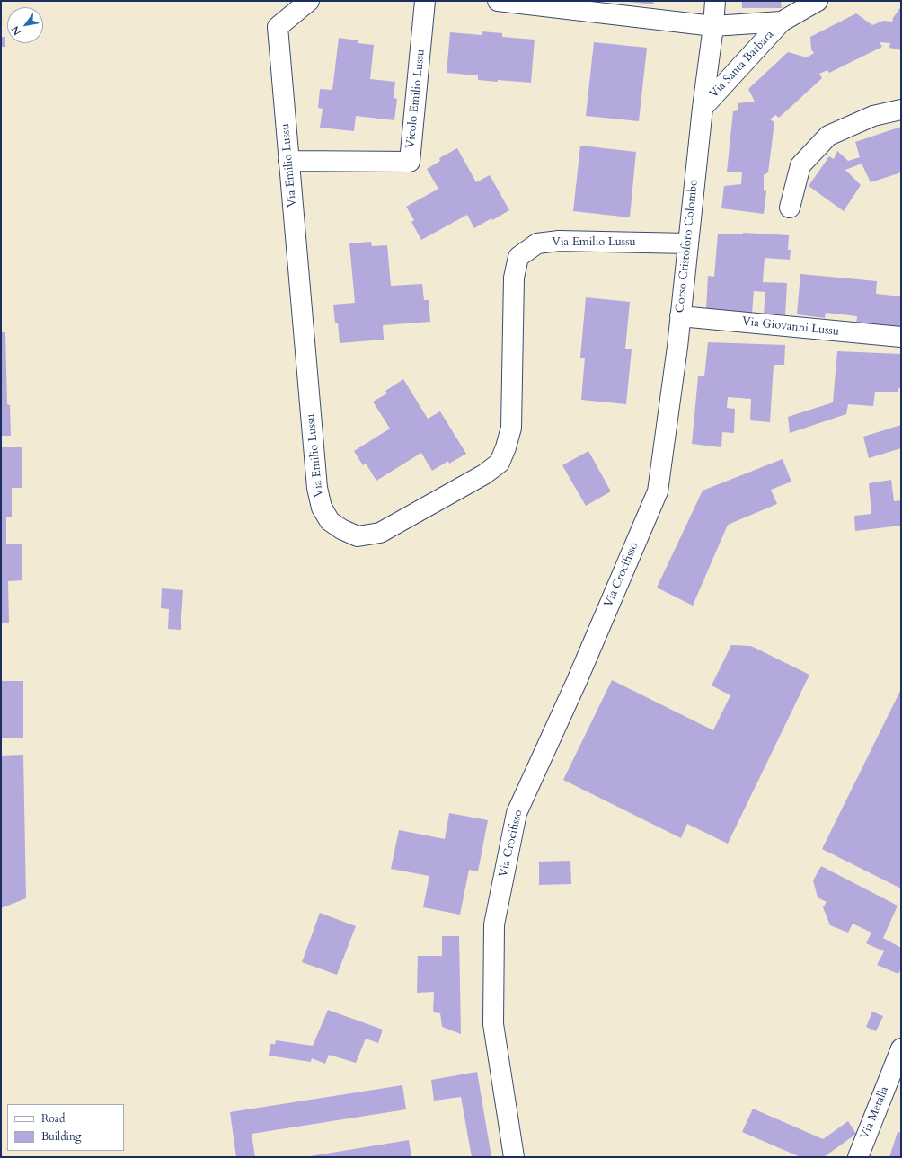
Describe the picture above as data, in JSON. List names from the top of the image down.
{
  "streets": {
    "street": [
      "Via Santa Barbara",
      "Vicolo Emilio Lussu",
      "Via Emilio Lussu",
      "Corso Cristoforo Colombo",
      "Via Giovanni Lussu",
      "Via Crocifisso",
      "Via Metalla"
    ]
  },
  "crossings": [
    ["Via Santa Barbara", "Corso Cristoforo Colombo"],
    ["Vicolo Emilio Lussu", "Via Emilio Lussu"],
    ["Via Emilio Lussu", "Corso Cristoforo Colombo"],
    ["Corso Cristoforo Colombo", "Via Giovanni Lussu"],
    ["Corso Cristoforo Colombo", "Via Crocifisso"]
  ],
  "legend": ["Road", "Building"],
  "north": "bottom left"
}
